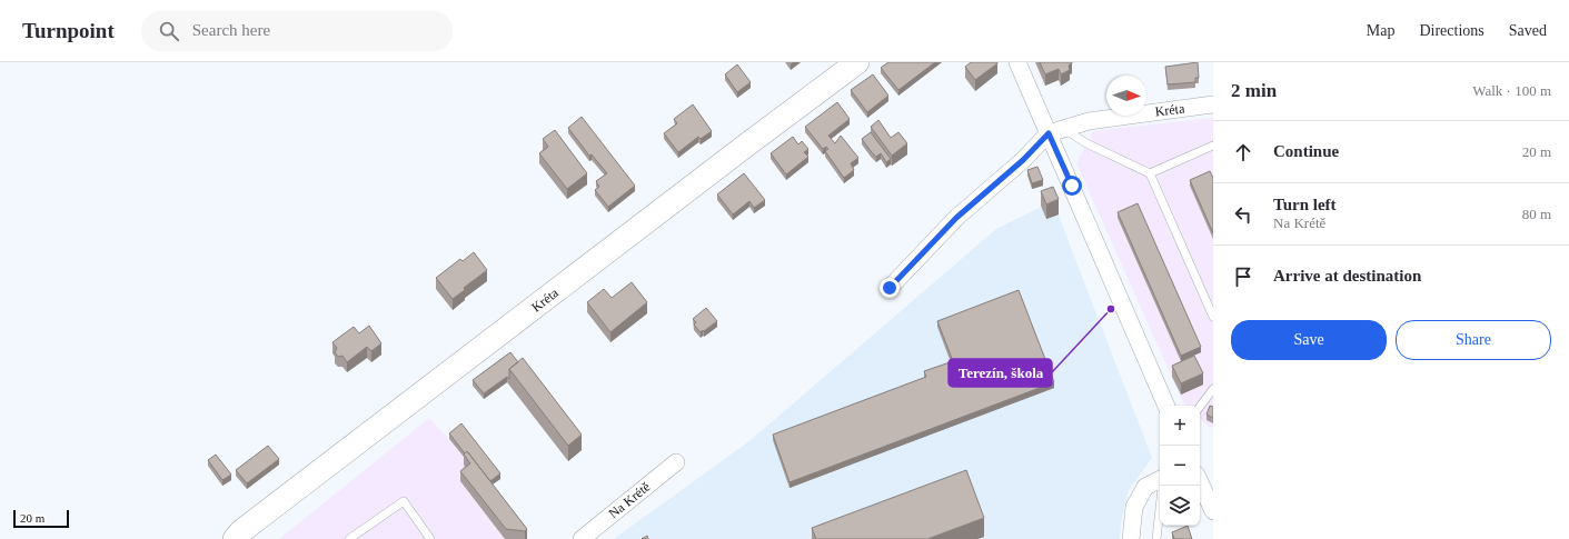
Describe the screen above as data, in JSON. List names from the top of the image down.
{
  "streets": {
    "street": ["Kréta", "Na Krétě"]
  },
  "places": ["Terezín, škola"],
  "scale_bar": "20 m",
  "north": "right",
  "page": {
    "header": "Turnpoint",
    "search": "Search here",
    "nav": ["Map", "Directions", "Saved"],
    "heading": ["2 min", "Walk · 100 m"],
    "list": [
      ["Continue", "20 m"],
      ["Turn left", "Na Krétě", "80 m"],
      "Arrive at destination"
    ],
    "buttons": ["Save", "Share"],
    "map_buttons": ["+", "−"],
    "scale": "20 m"
  }
}
